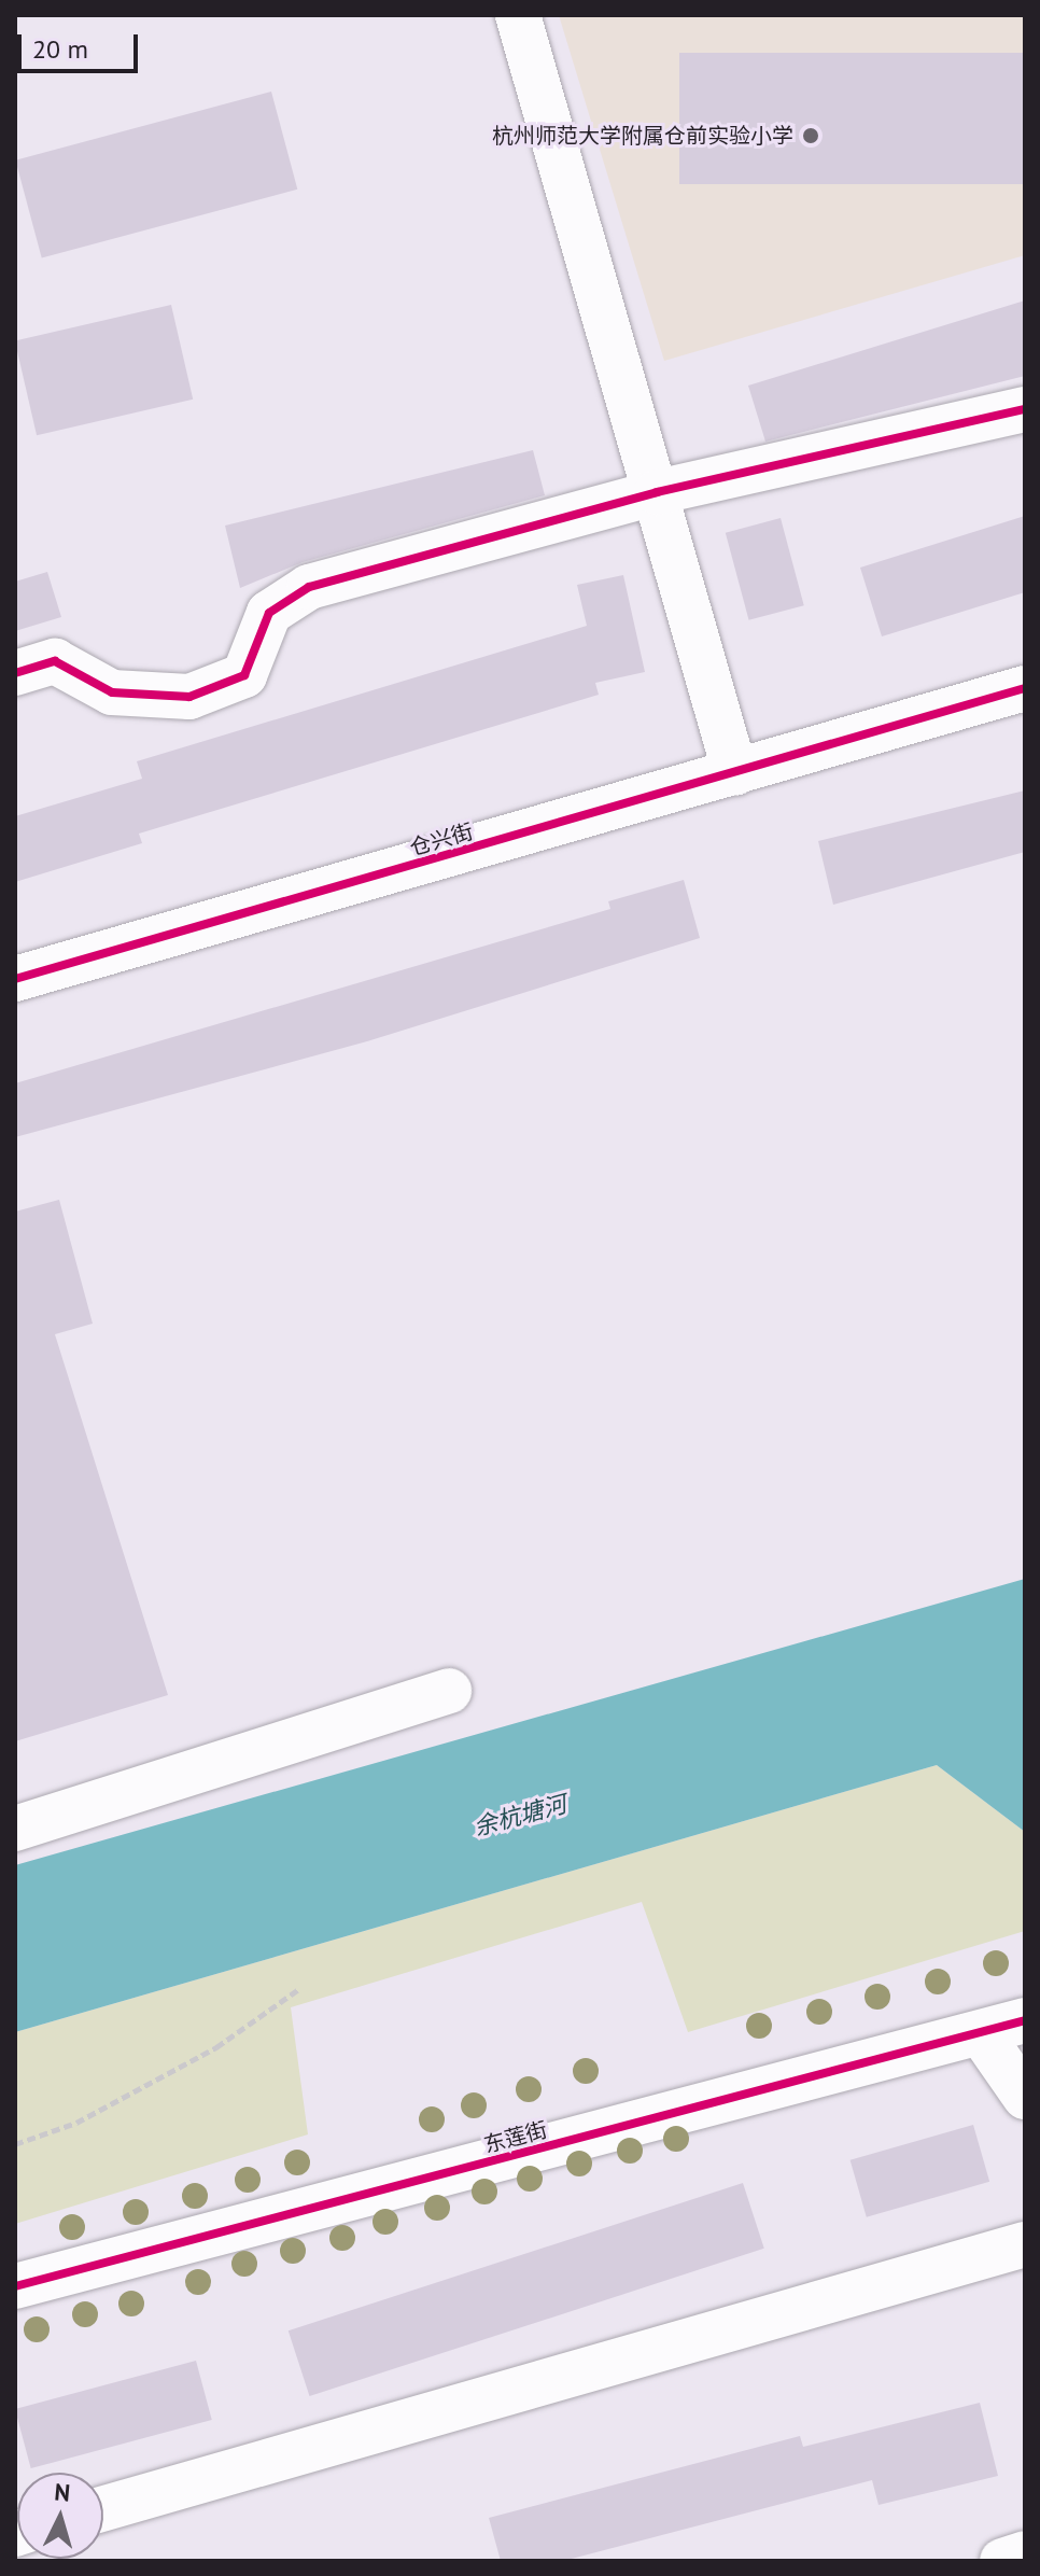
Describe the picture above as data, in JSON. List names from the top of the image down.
{
  "streets": {
    "street": ["仓兴街", "东莲街"]
  },
  "water": ["余杭塘河"],
  "places": ["杭州师范大学附属仓前实验小学"],
  "scale_bar": "20 m",
  "north": "top"
}
